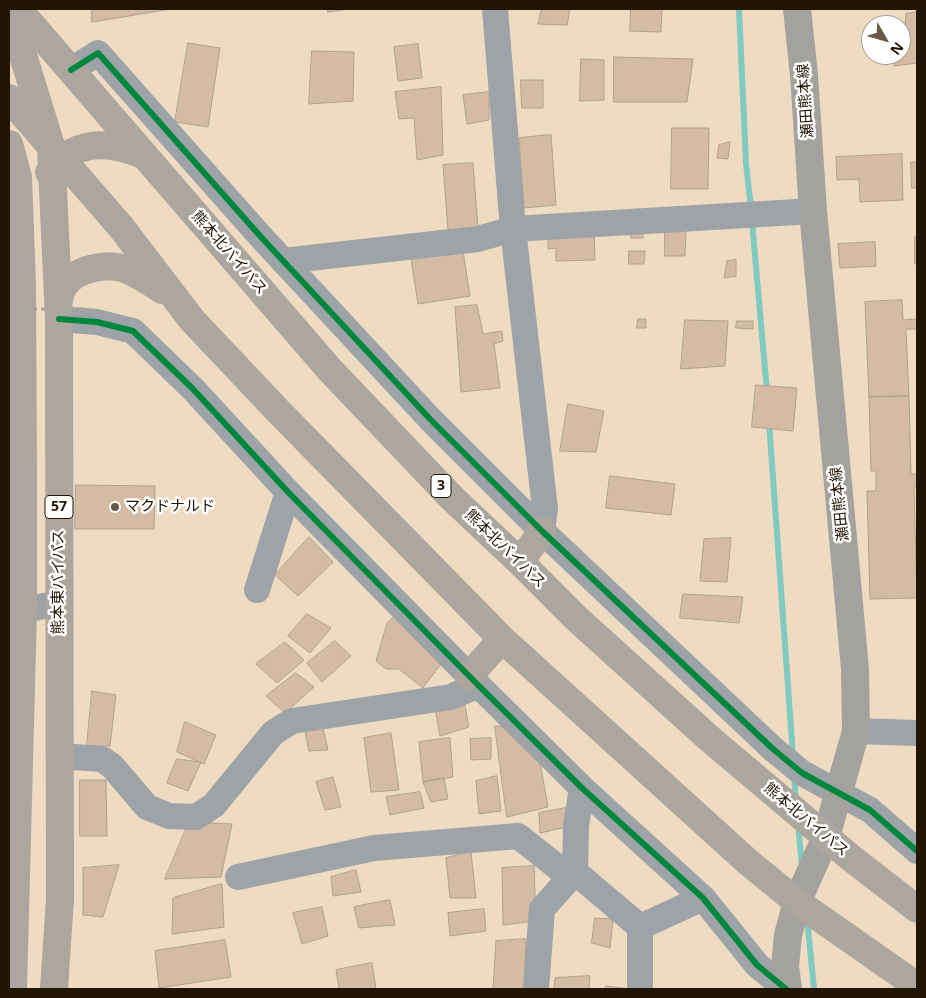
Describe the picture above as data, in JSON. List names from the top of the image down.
{
  "streets": {
    "highway": [
      "熊本北バイパス",
      "3",
      "57",
      "熊本東バイパス"
    ],
    "main road": ["瀬田熊本線"]
  },
  "crossings": [
    ["瀬田熊本線", "熊本北バイパス"]
  ],
  "places": ["マクドナルド"],
  "north": "bottom right"
}
